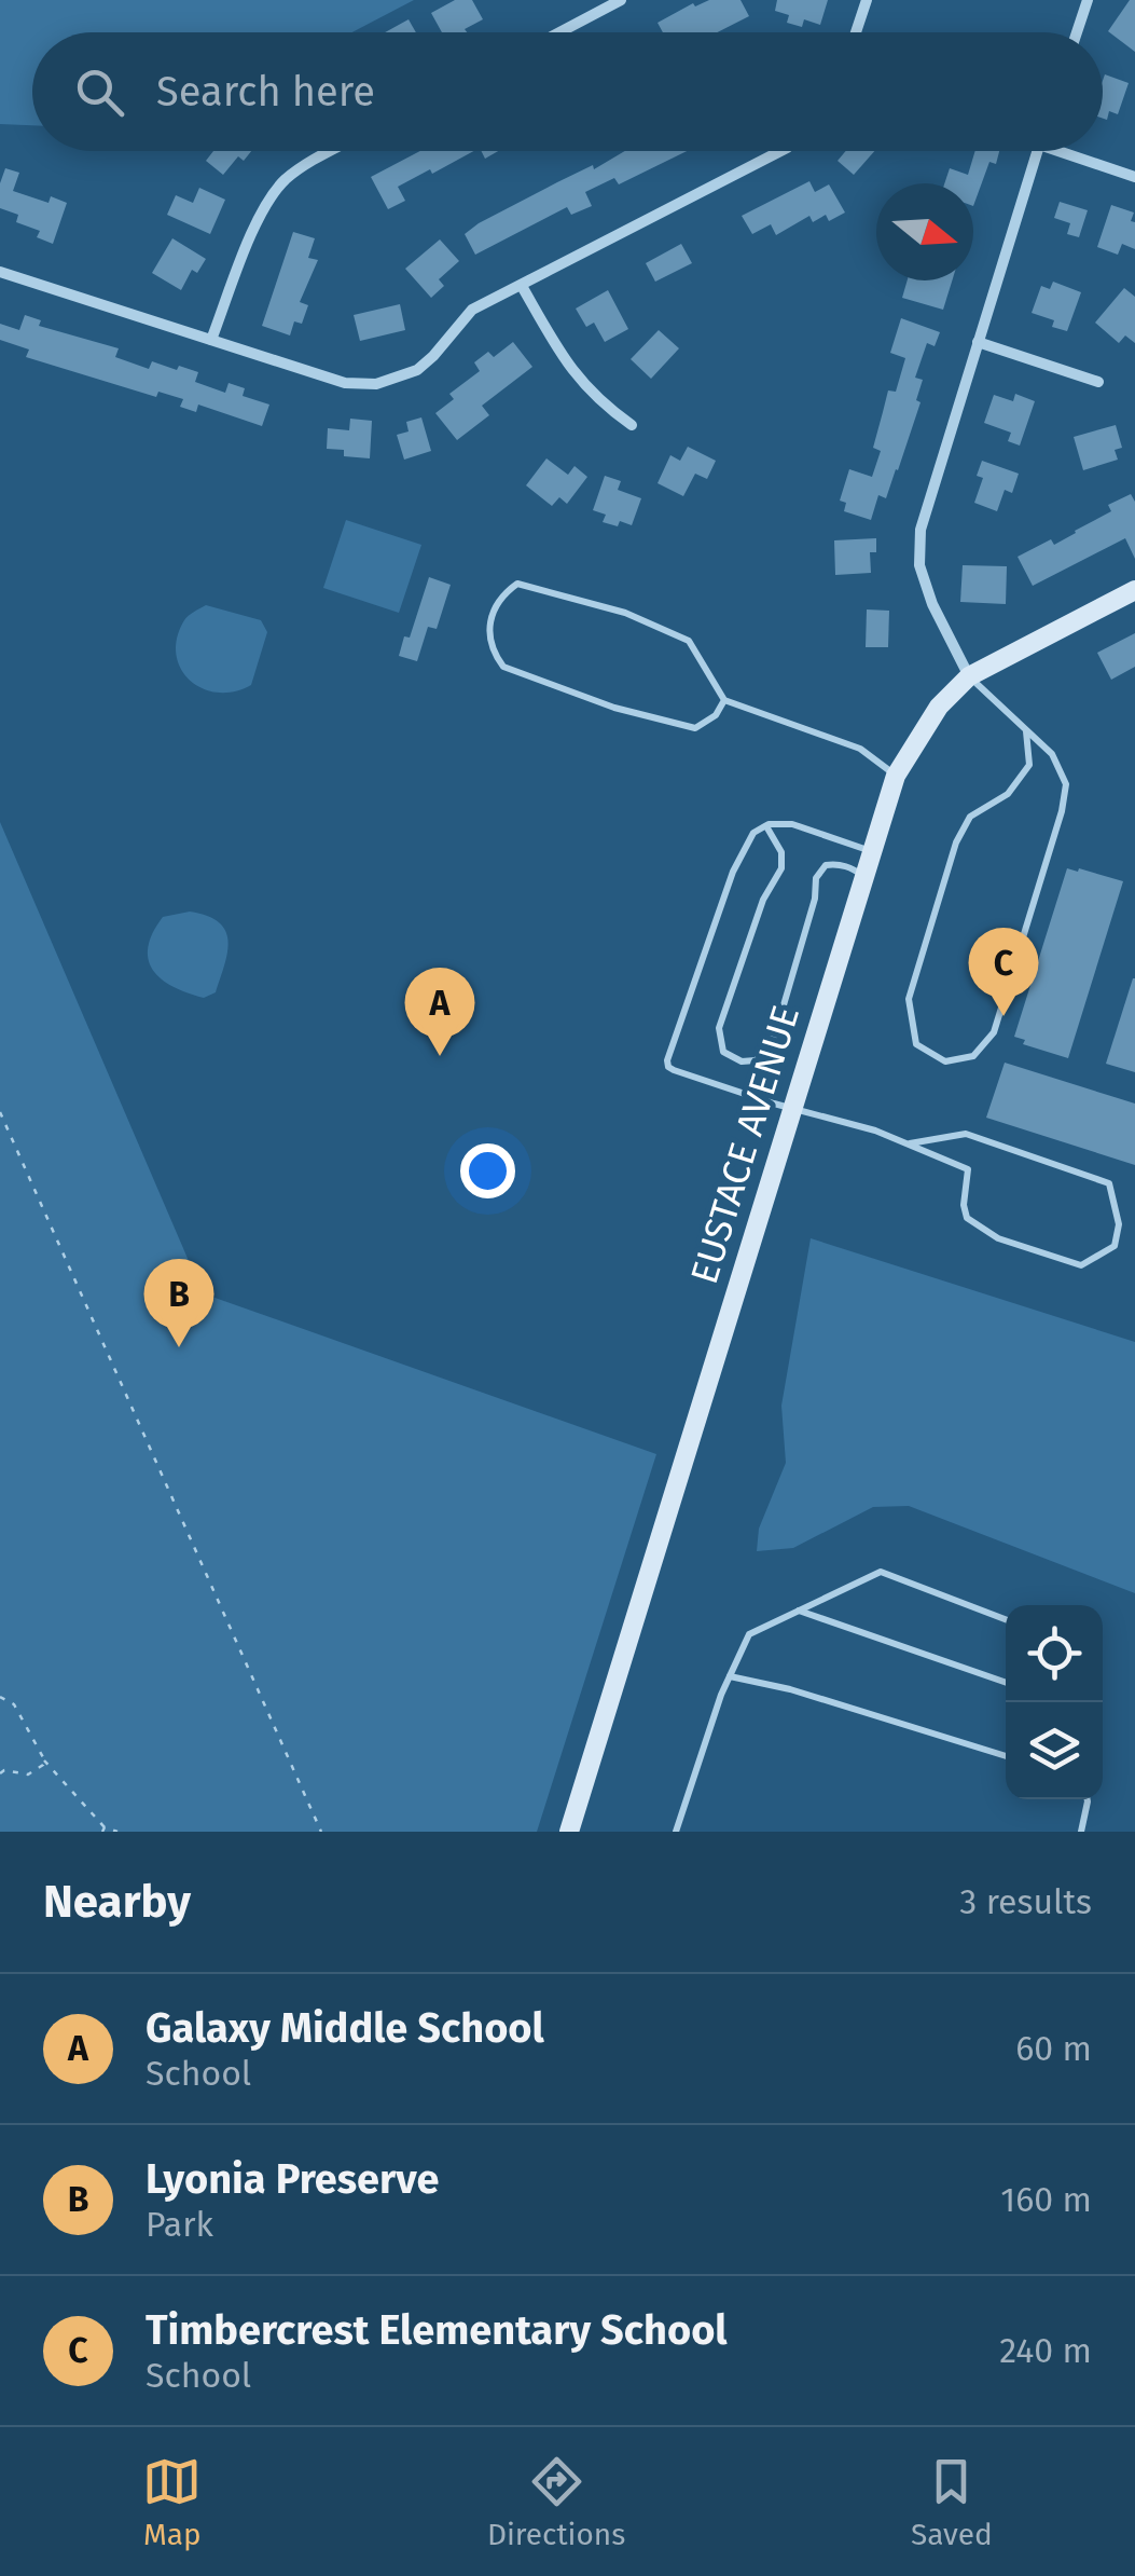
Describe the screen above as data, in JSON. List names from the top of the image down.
{
  "streets": {
    "street": ["EUSTACE AVENUE"]
  },
  "north": "right",
  "page": {
    "search": "Search here",
    "pins": ["C", "A", "B"],
    "heading": ["Nearby", "3 results"],
    "list": [
      {
        "mark": "A",
        "name": "Galaxy Middle School",
        "note": "School",
        "value": "60 m"
      },
      {
        "mark": "B",
        "name": "Lyonia Preserve",
        "note": "Park",
        "value": "160 m"
      },
      {
        "mark": "C",
        "name": "Timbercrest Elementary School",
        "note": "School",
        "value": "240 m"
      }
    ],
    "nav": ["Map", "Directions", "Saved"]
  }
}
